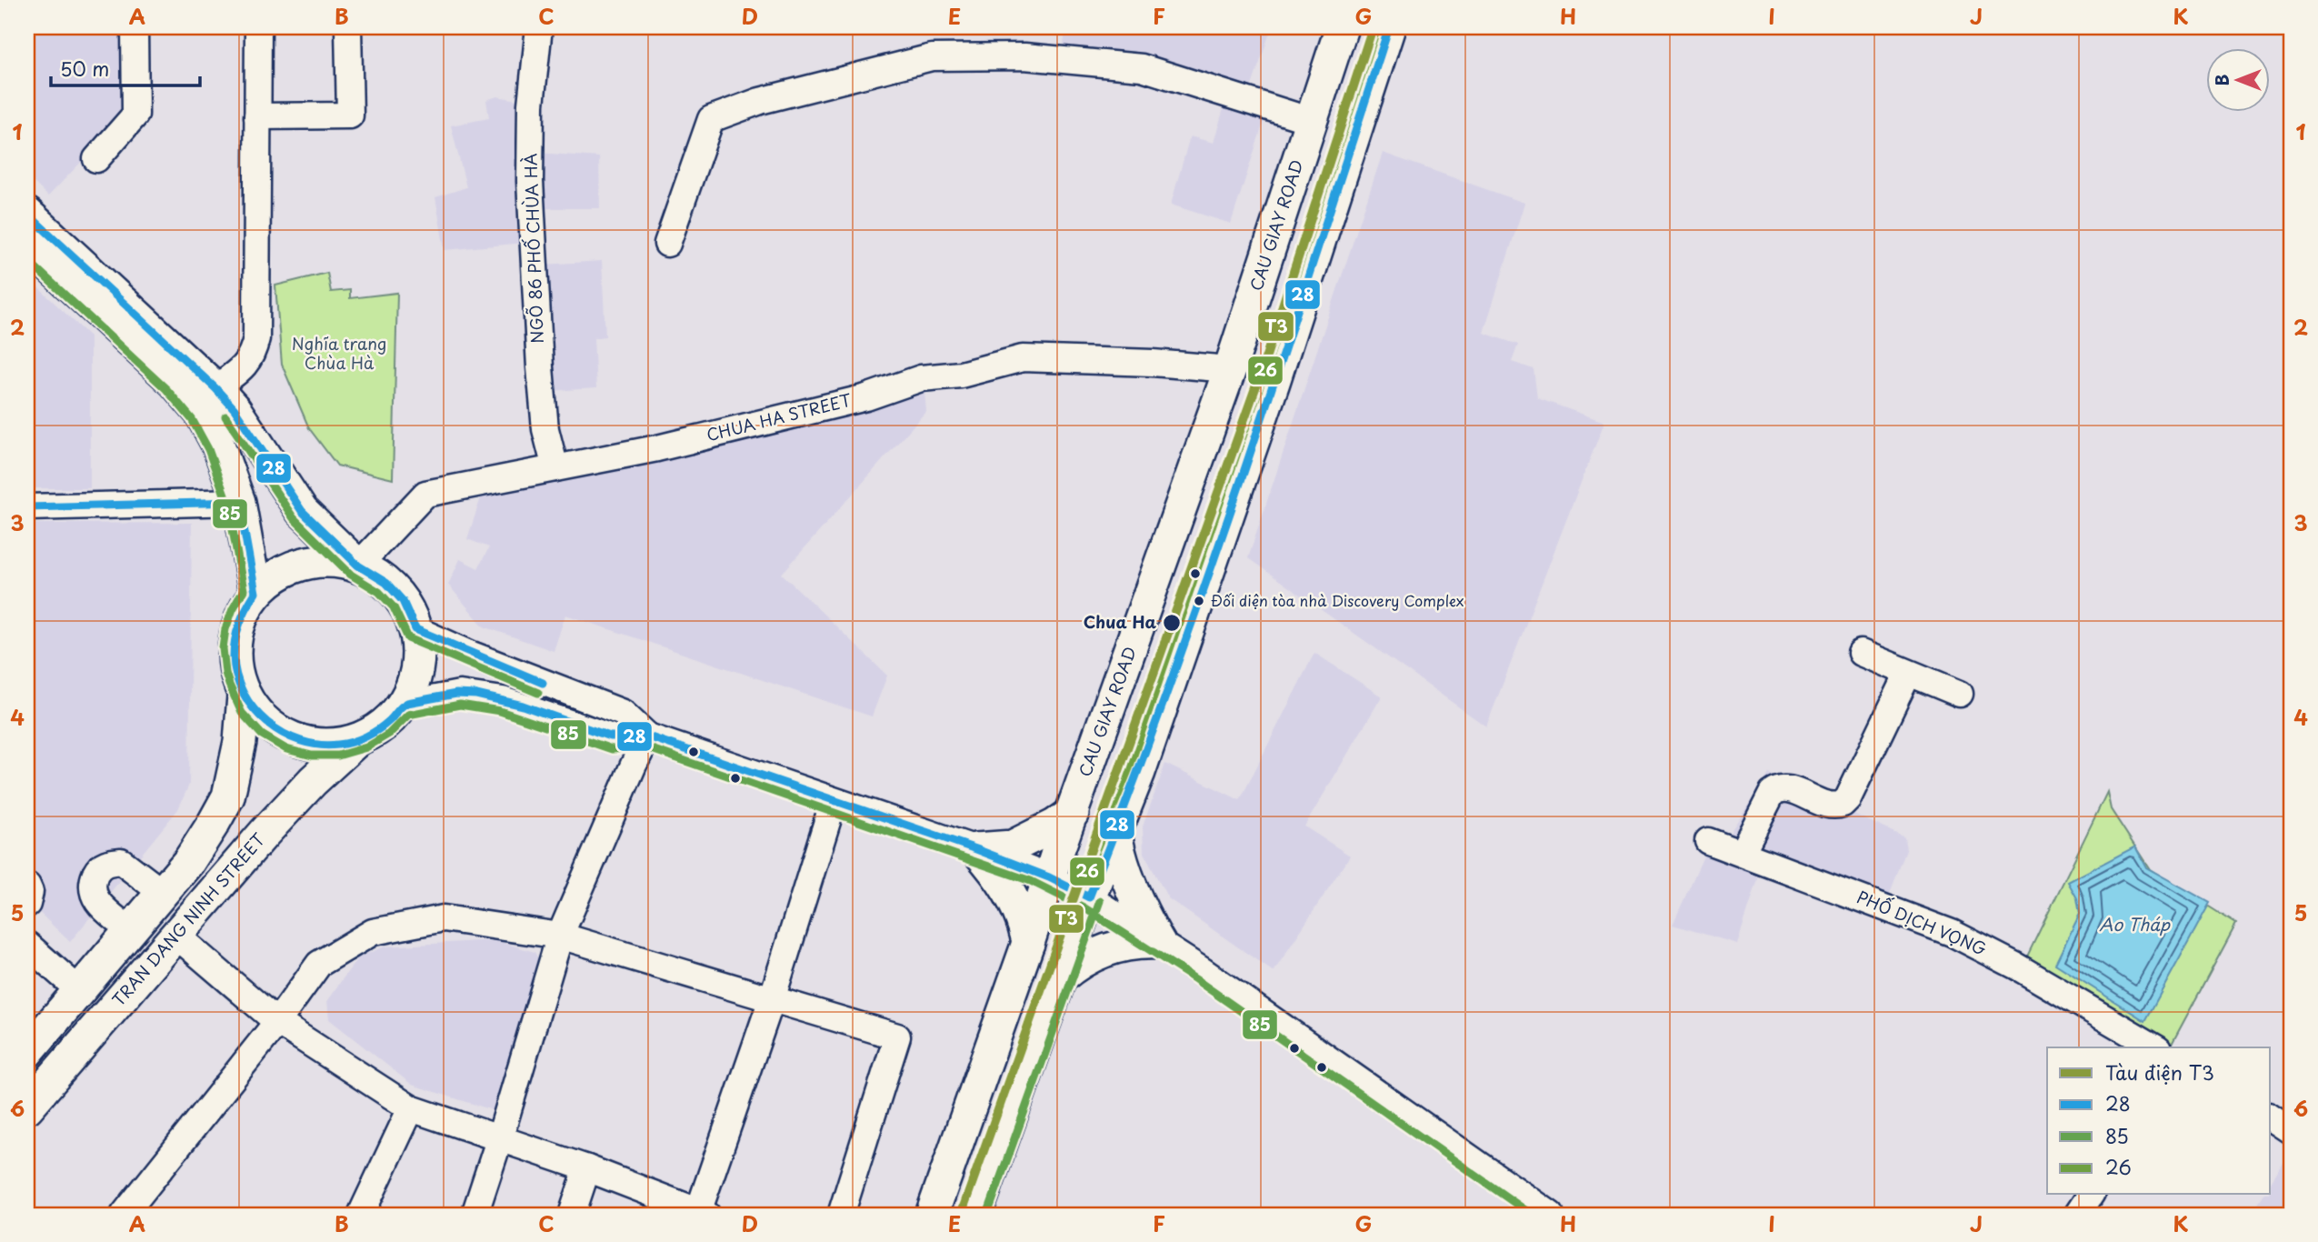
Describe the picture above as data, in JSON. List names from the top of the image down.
{
  "streets": {
    "main road": ["CAU GIAY ROAD", "TRAN DANG NINH STREET"],
    "street": ["NGÕ 86 PHỐ CHÙA HÀ", "CHUA HA STREET", "PHỐ DỊCH VỌNG"]
  },
  "crossings": [
    ["CAU GIAY ROAD", "CHUA HA STREET"],
    ["NGÕ 86 PHỐ CHÙA HÀ", "CHUA HA STREET"],
    ["CHUA HA STREET", "TRAN DANG NINH STREET"]
  ],
  "water": ["Ao Tháp"],
  "parks": ["Nghĩa trang Chùa Hà"],
  "places": ["Đối diện tòa nhà Discovery Complex", "Chua Ha"],
  "lines": [
    "metro line T3",
    "transit line 28",
    "transit line 26",
    "transit line 85"
  ],
  "legend": [
    "Tàu điện T3",
    "28",
    "85",
    "26"
  ],
  "scale_bar": "50 m",
  "north": "left",
  "grid": {
    "columns": [
      "A",
      "B",
      "C",
      "D",
      "E",
      "F",
      "G",
      "H",
      "I",
      "J",
      "K"
    ],
    "rows": [
      "1",
      "2",
      "3",
      "4",
      "5",
      "6"
    ]
  }
}
